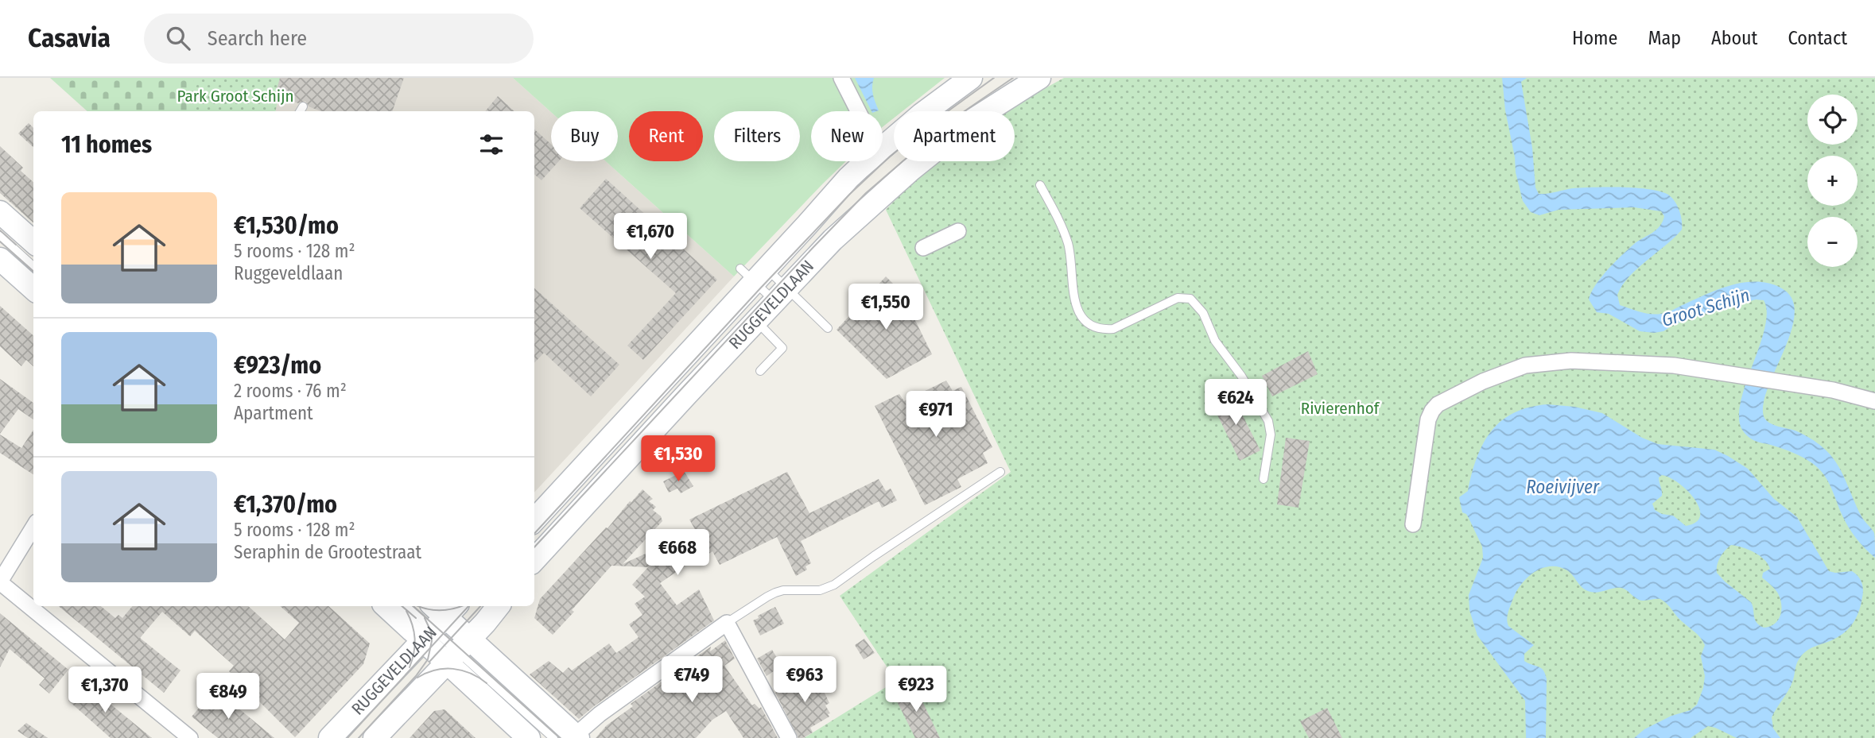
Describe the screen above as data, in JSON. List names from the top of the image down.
{
  "streets": {
    "street": ["RUGGEVELDLAAN"]
  },
  "water": ["Groot Schijn", "Roeivijver"],
  "parks": ["Park Groot Schijn", "Rivierenhof"],
  "page": {
    "header": "Casavia",
    "search": "Search here",
    "nav": [
      "Home",
      "Map",
      "About",
      "Contact"
    ],
    "map_buttons": ["+", "−"],
    "chip": [
      "Buy",
      "Rent",
      "Filters",
      "New",
      "Apartment"
    ],
    "heading": "11 homes",
    "list": [
      {
        "name": "€1,530/mo",
        "note": "5 rooms · 128 m² · Ruggeveldlaan"
      },
      {
        "name": "€923/mo",
        "note": "2 rooms · 76 m² · Apartment"
      },
      {
        "name": "€1,370/mo",
        "note": "5 rooms · 128 m² · Seraphin de Grootestraat"
      }
    ],
    "price": [
      "€1,670",
      "€1,550",
      "€624",
      "€971",
      "€1,530",
      "€668",
      "€749",
      "€963",
      "€923",
      "€1,370",
      "€849"
    ]
  }
}
